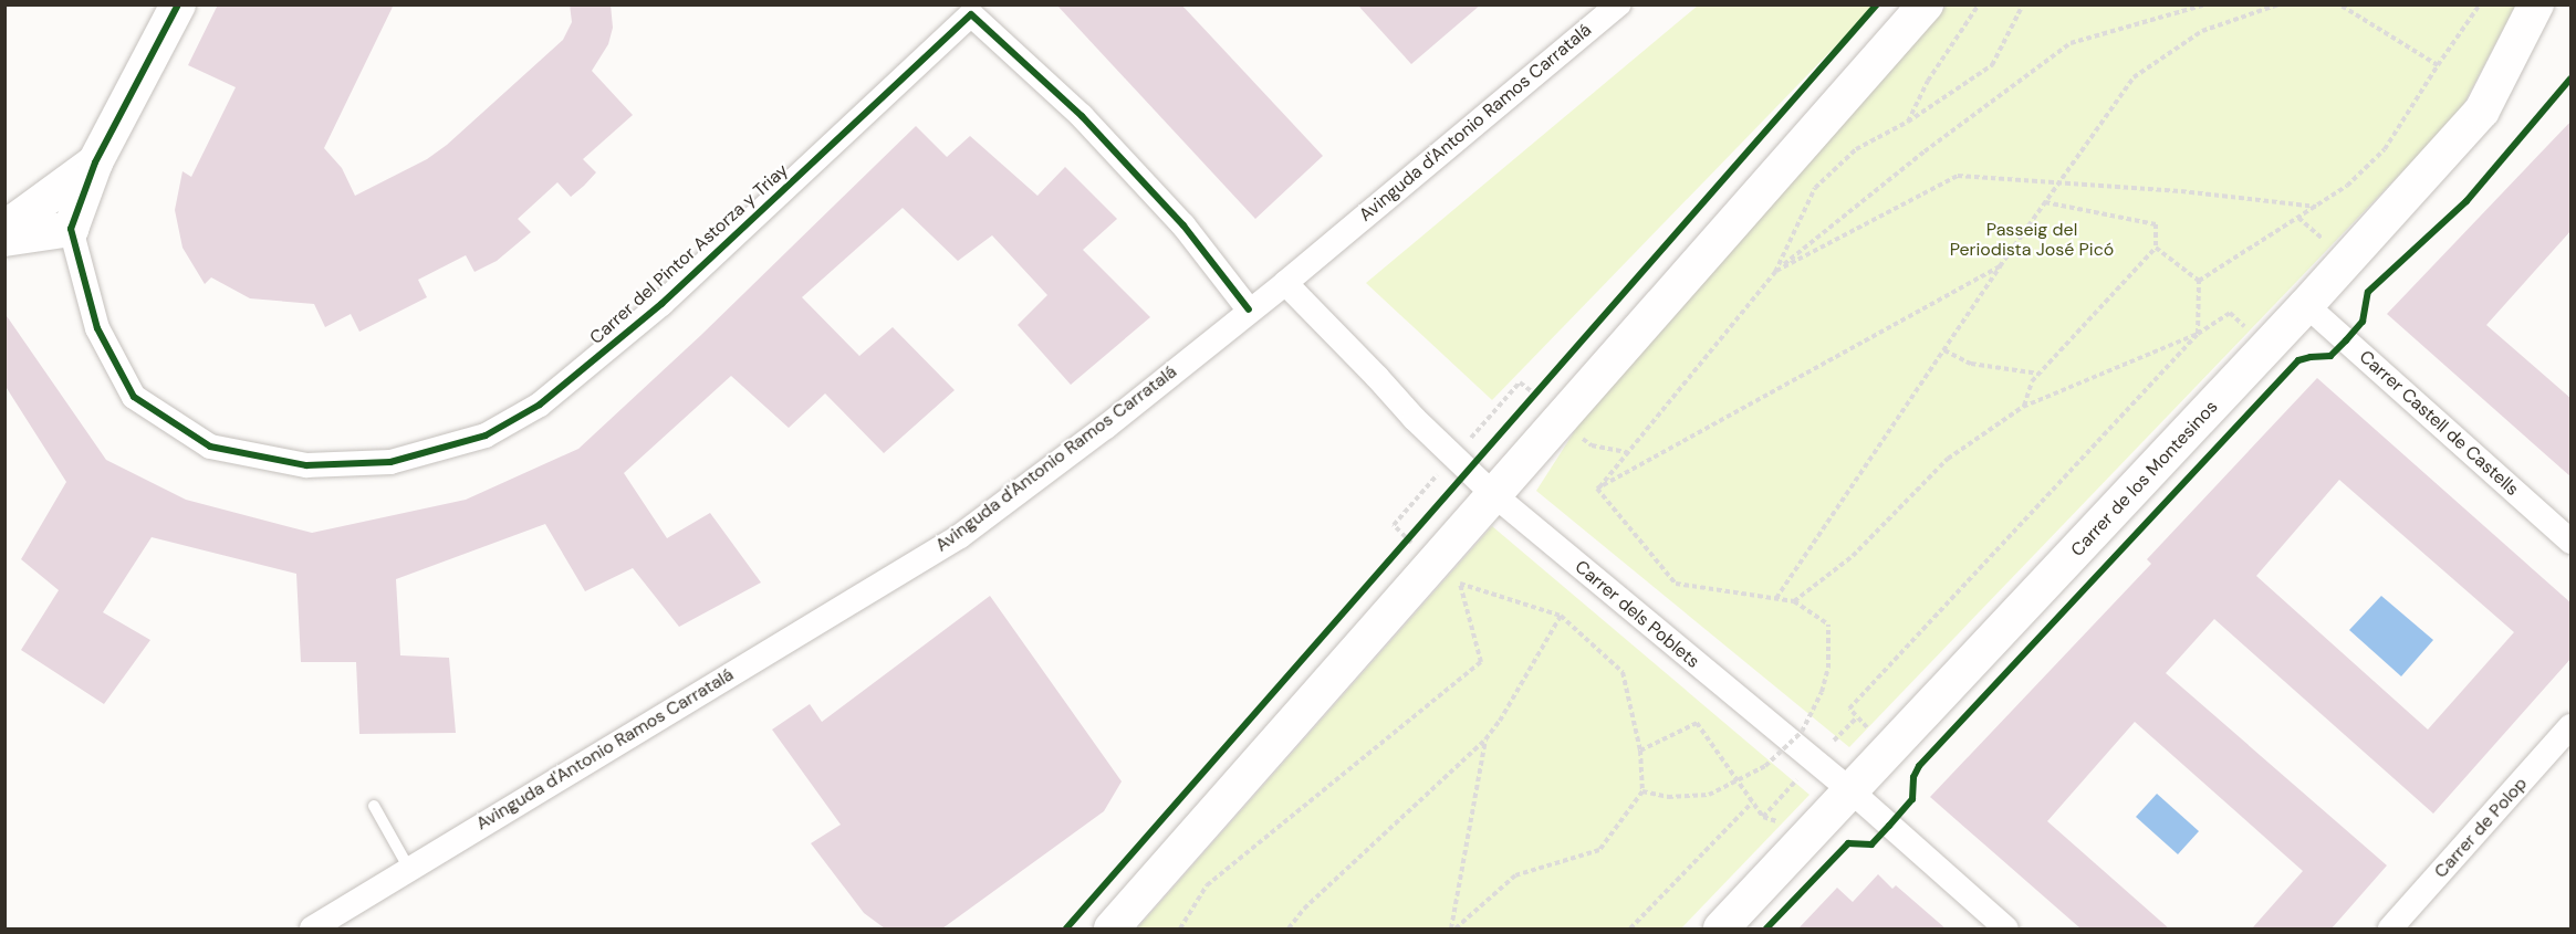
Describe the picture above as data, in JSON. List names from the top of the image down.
{
  "streets": {
    "main road": ["Carrer de los Montesinos"],
    "street": [
      "Avinguda d'Antonio Ramos Carratalá",
      "Carrer del Pintor Astorza y Triay",
      "Carrer Castell de Castells",
      "Carrer dels Poblets",
      "Carrer de Polop"
    ]
  },
  "crossings": [
    ["Avinguda d'Antonio Ramos Carratalá", "Carrer del Pintor Astorza y Triay"],
    ["Avinguda d'Antonio Ramos Carratalá", "Carrer dels Poblets"],
    ["Carrer Castell de Castells", "Carrer de los Montesinos"],
    ["Carrer de los Montesinos", "Carrer dels Poblets"]
  ],
  "parks": ["Passeig del Periodista José Picó"]
}
